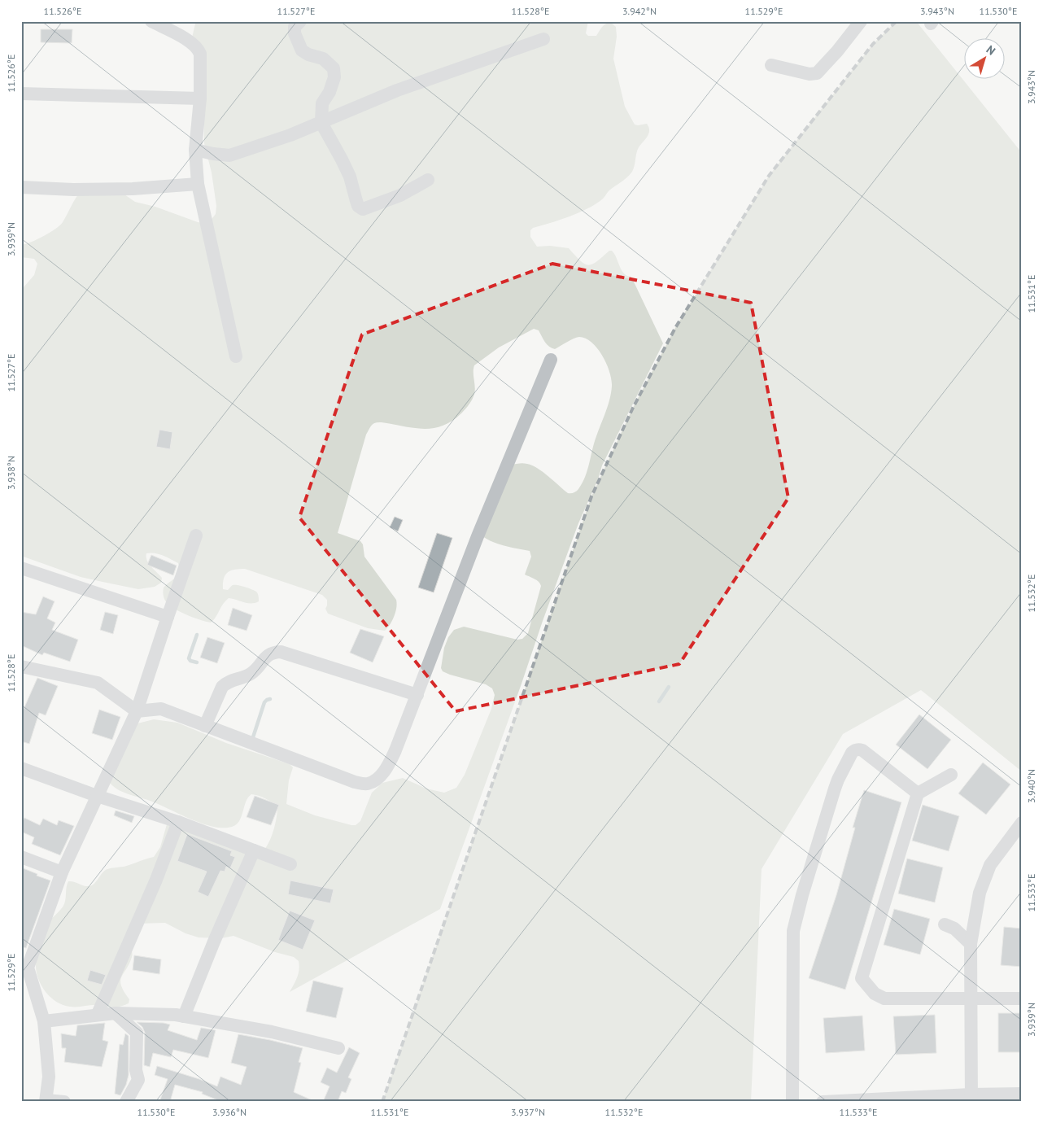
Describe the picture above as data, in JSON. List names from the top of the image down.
{
  "north": "top right",
  "coordinates": [
    "11.526°E",
    "11.527°E",
    "11.528°E",
    "3.942°N",
    "11.529°E",
    "3.943°N",
    "11.530°E",
    "3.939°N",
    "11.531°E",
    "3.938°N",
    "11.532°E",
    "3.940°N",
    "11.533°E",
    "3.936°N",
    "3.937°N"
  ]
}
